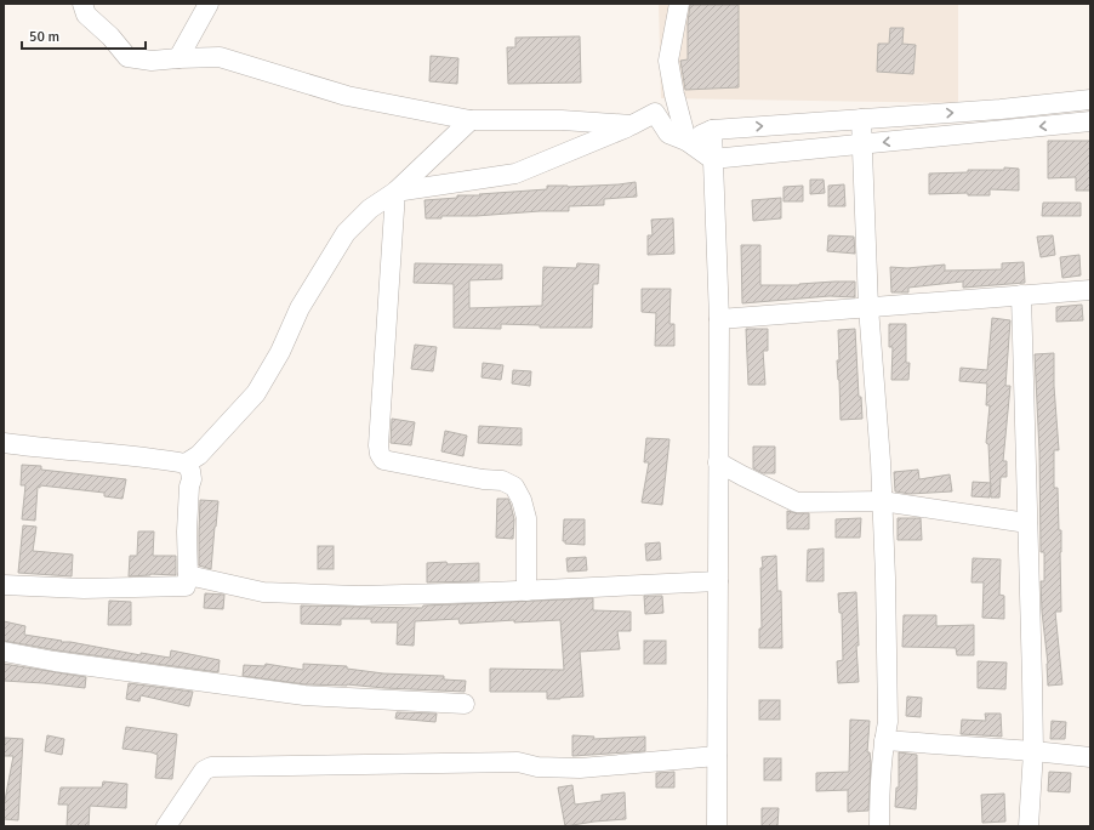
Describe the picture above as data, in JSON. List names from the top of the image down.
{
  "scale_bar": "50 m"
}
